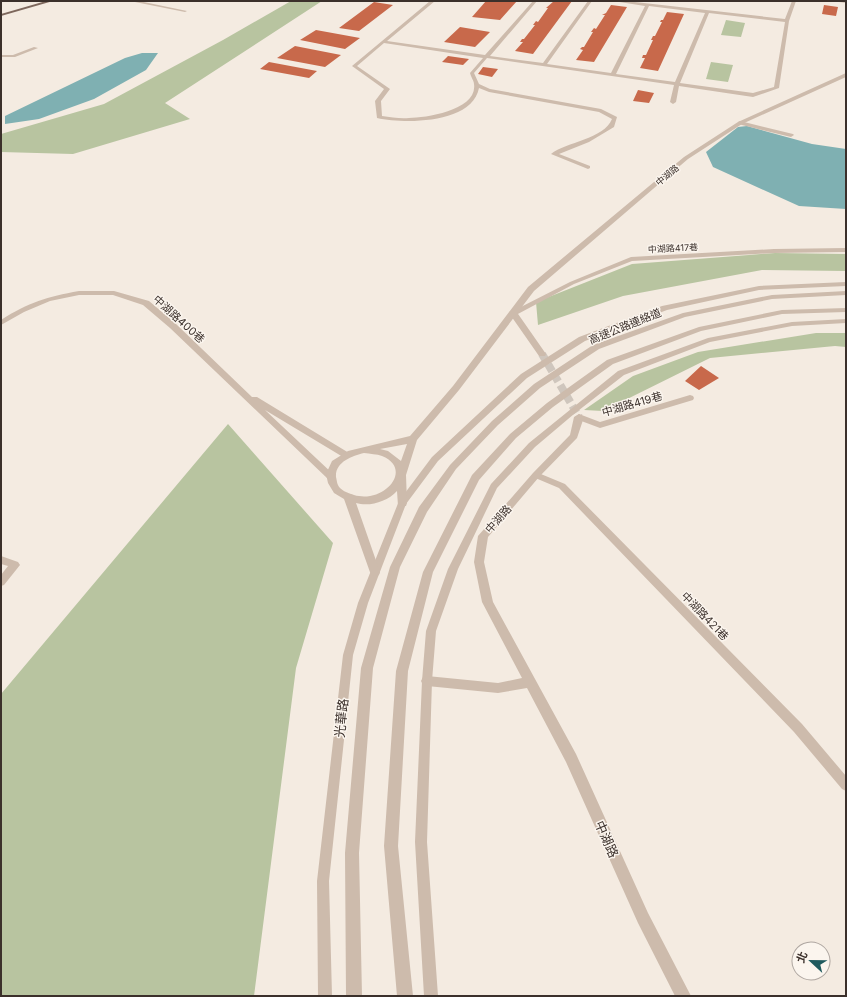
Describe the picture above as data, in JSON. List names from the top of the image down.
{
  "streets": {
    "street": ["中湖路", "高速公路連絡道", "光華路"],
    "lane": [
      "中湖路417巷",
      "中湖路400巷",
      "中湖路419巷",
      "中湖路421巷"
    ]
  },
  "crossings": [
    ["中湖路", "中湖路417巷"],
    ["中湖路", "中湖路419巷"],
    ["中湖路", "中湖路421巷"],
    ["高速公路連絡道", "光華路"]
  ],
  "north": "left"
}
